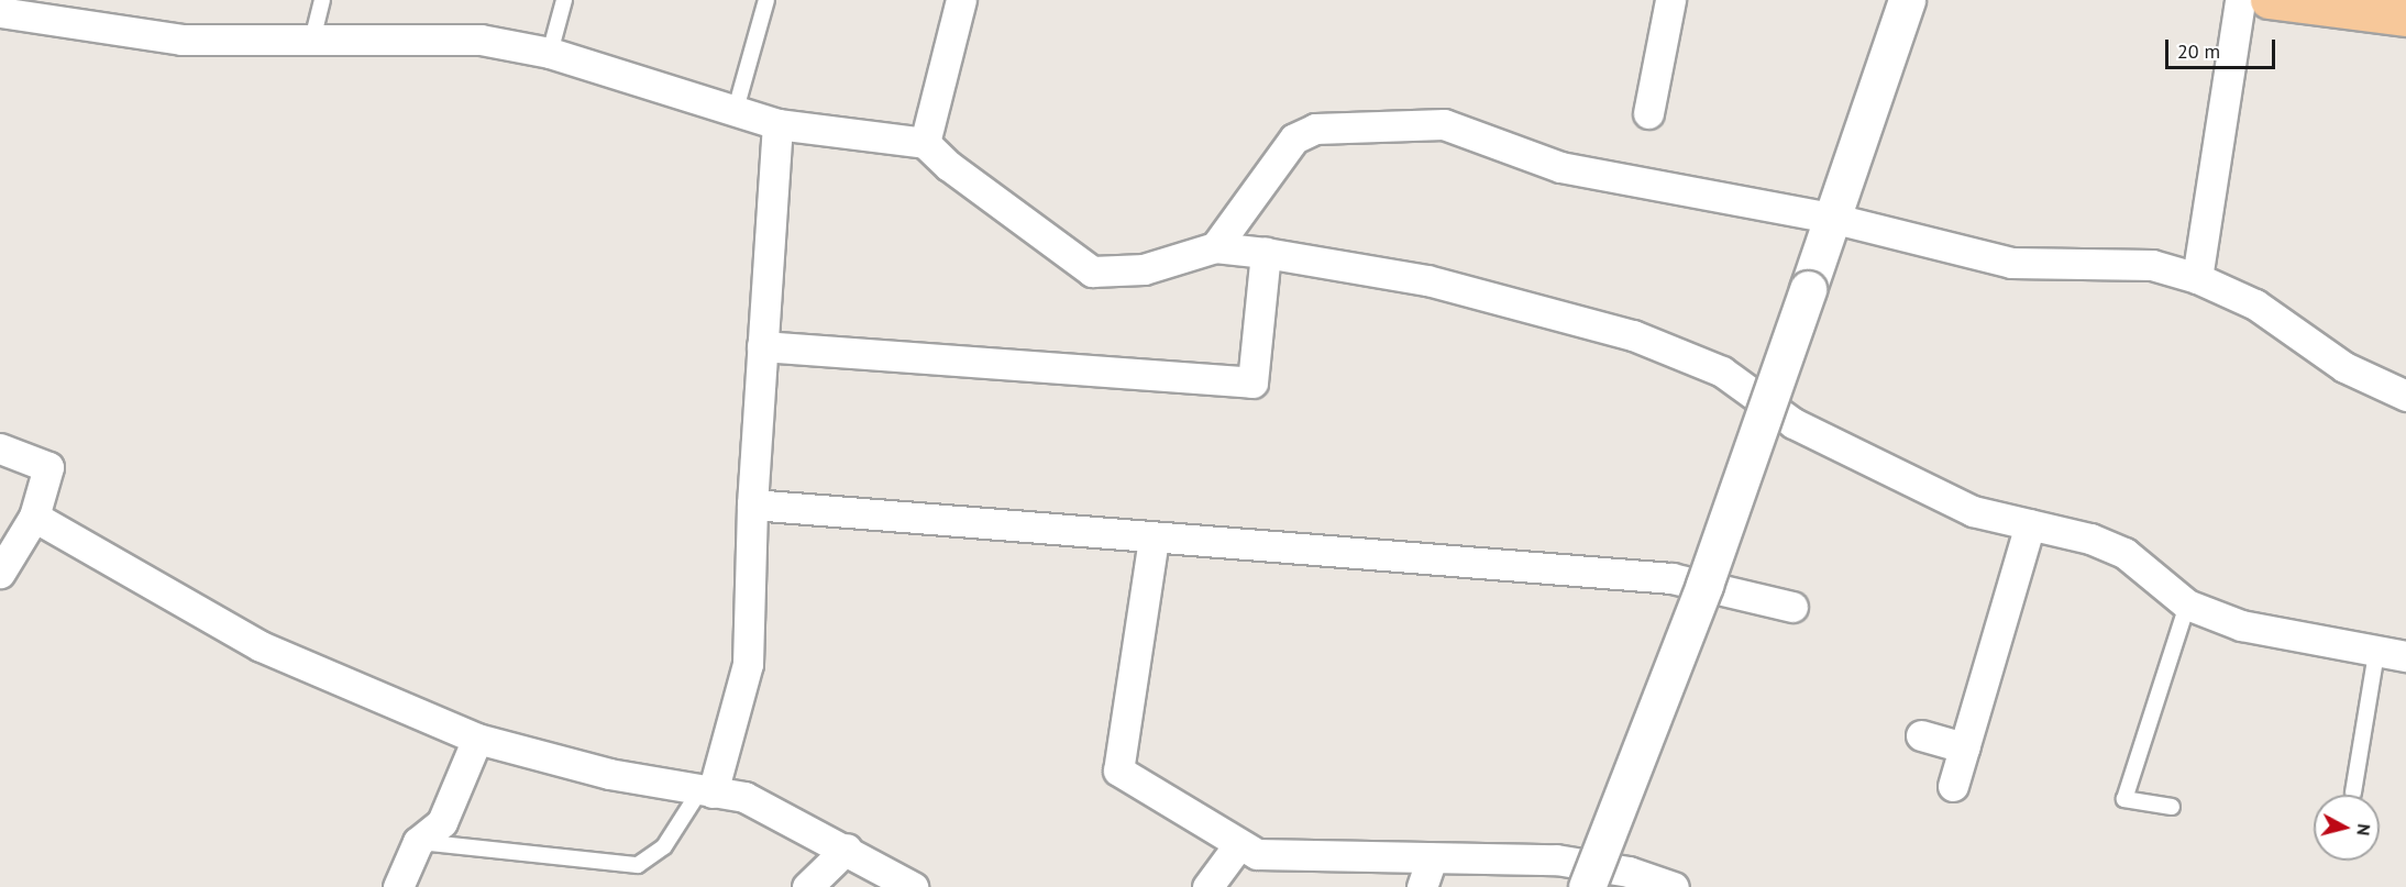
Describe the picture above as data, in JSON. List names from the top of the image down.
{
  "scale_bar": "20 m",
  "north": "right"
}
